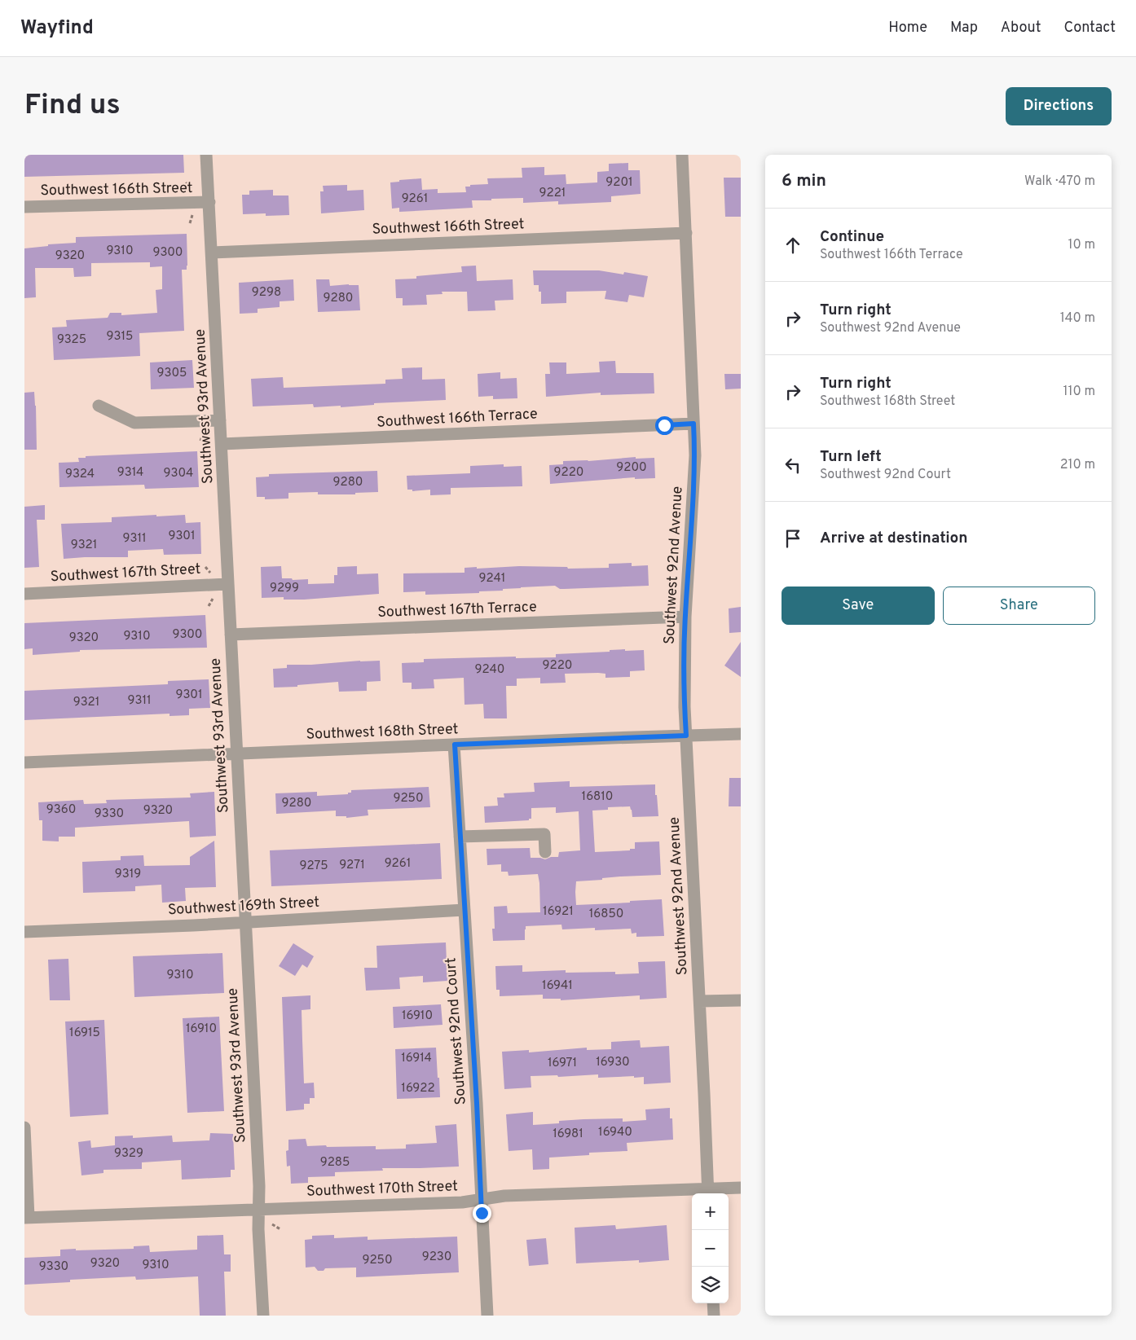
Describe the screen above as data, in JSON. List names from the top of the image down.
{
  "streets": {
    "street": [
      "Southwest 166th Street",
      "Southwest 93rd Avenue",
      "Southwest 166th Terrace",
      "Southwest 92nd Avenue",
      "Southwest 167th Street",
      "Southwest 167th Terrace",
      "Southwest 168th Street",
      "Southwest 169th Street",
      "Southwest 92nd Court",
      "Southwest 170th Street"
    ]
  },
  "crossings": [
    ["Southwest 166th Street", "Southwest 93rd Avenue"],
    ["Southwest 166th Street", "Southwest 92nd Avenue"],
    ["Southwest 93rd Avenue", "Southwest 166th Terrace"],
    ["Southwest 93rd Avenue", "Southwest 167th Street"],
    ["Southwest 93rd Avenue", "Southwest 167th Terrace"],
    ["Southwest 93rd Avenue", "Southwest 168th Street"],
    ["Southwest 93rd Avenue", "Southwest 169th Street"],
    ["Southwest 93rd Avenue", "Southwest 170th Street"],
    ["Southwest 166th Terrace", "Southwest 92nd Avenue"],
    ["Southwest 92nd Avenue", "Southwest 167th Terrace"],
    ["Southwest 92nd Avenue", "Southwest 168th Street"],
    ["Southwest 92nd Avenue", "Southwest 170th Street"],
    ["Southwest 168th Street", "Southwest 92nd Court"],
    ["Southwest 169th Street", "Southwest 92nd Court"],
    ["Southwest 92nd Court", "Southwest 170th Street"]
  ],
  "house_numbers": [
    "9201",
    "9221",
    "9261",
    "9310",
    "9300",
    "9320",
    "9298",
    "9280",
    "9315",
    "9325",
    "9305",
    "9200",
    "9314",
    "9220",
    "9304",
    "9324",
    "9280",
    "9301",
    "9311",
    "9321",
    "9241",
    "9299",
    "9300",
    "9310",
    "9320",
    "9220",
    "9240",
    "9301",
    "9311",
    "9321",
    "16810",
    "9250",
    "9280",
    "9360",
    "9320",
    "9330",
    "9261",
    "9271",
    "9275",
    "9319",
    "16921",
    "16850",
    "9310",
    "16941",
    "16910",
    "16910",
    "16915",
    "16914",
    "16930",
    "16971",
    "16922",
    "16940",
    "16981",
    "9329",
    "9285",
    "9230",
    "9250",
    "9320",
    "9310",
    "9330"
  ],
  "page": {
    "header": "Wayfind",
    "nav": [
      "Home",
      "Map",
      "About",
      "Contact"
    ],
    "buttons": [
      "Directions",
      ["Save", "Share"]
    ],
    "title": "Find us",
    "heading": ["6 min", "Walk · 470 m"],
    "list": [
      ["Continue", "Southwest 166th Terrace", "10 m"],
      ["Turn right", "Southwest 92nd Avenue", "140 m"],
      ["Turn right", "Southwest 168th Street", "110 m"],
      ["Turn left", "Southwest 92nd Court", "210 m"],
      "Arrive at destination"
    ],
    "map_buttons": ["+", "−"]
  }
}
